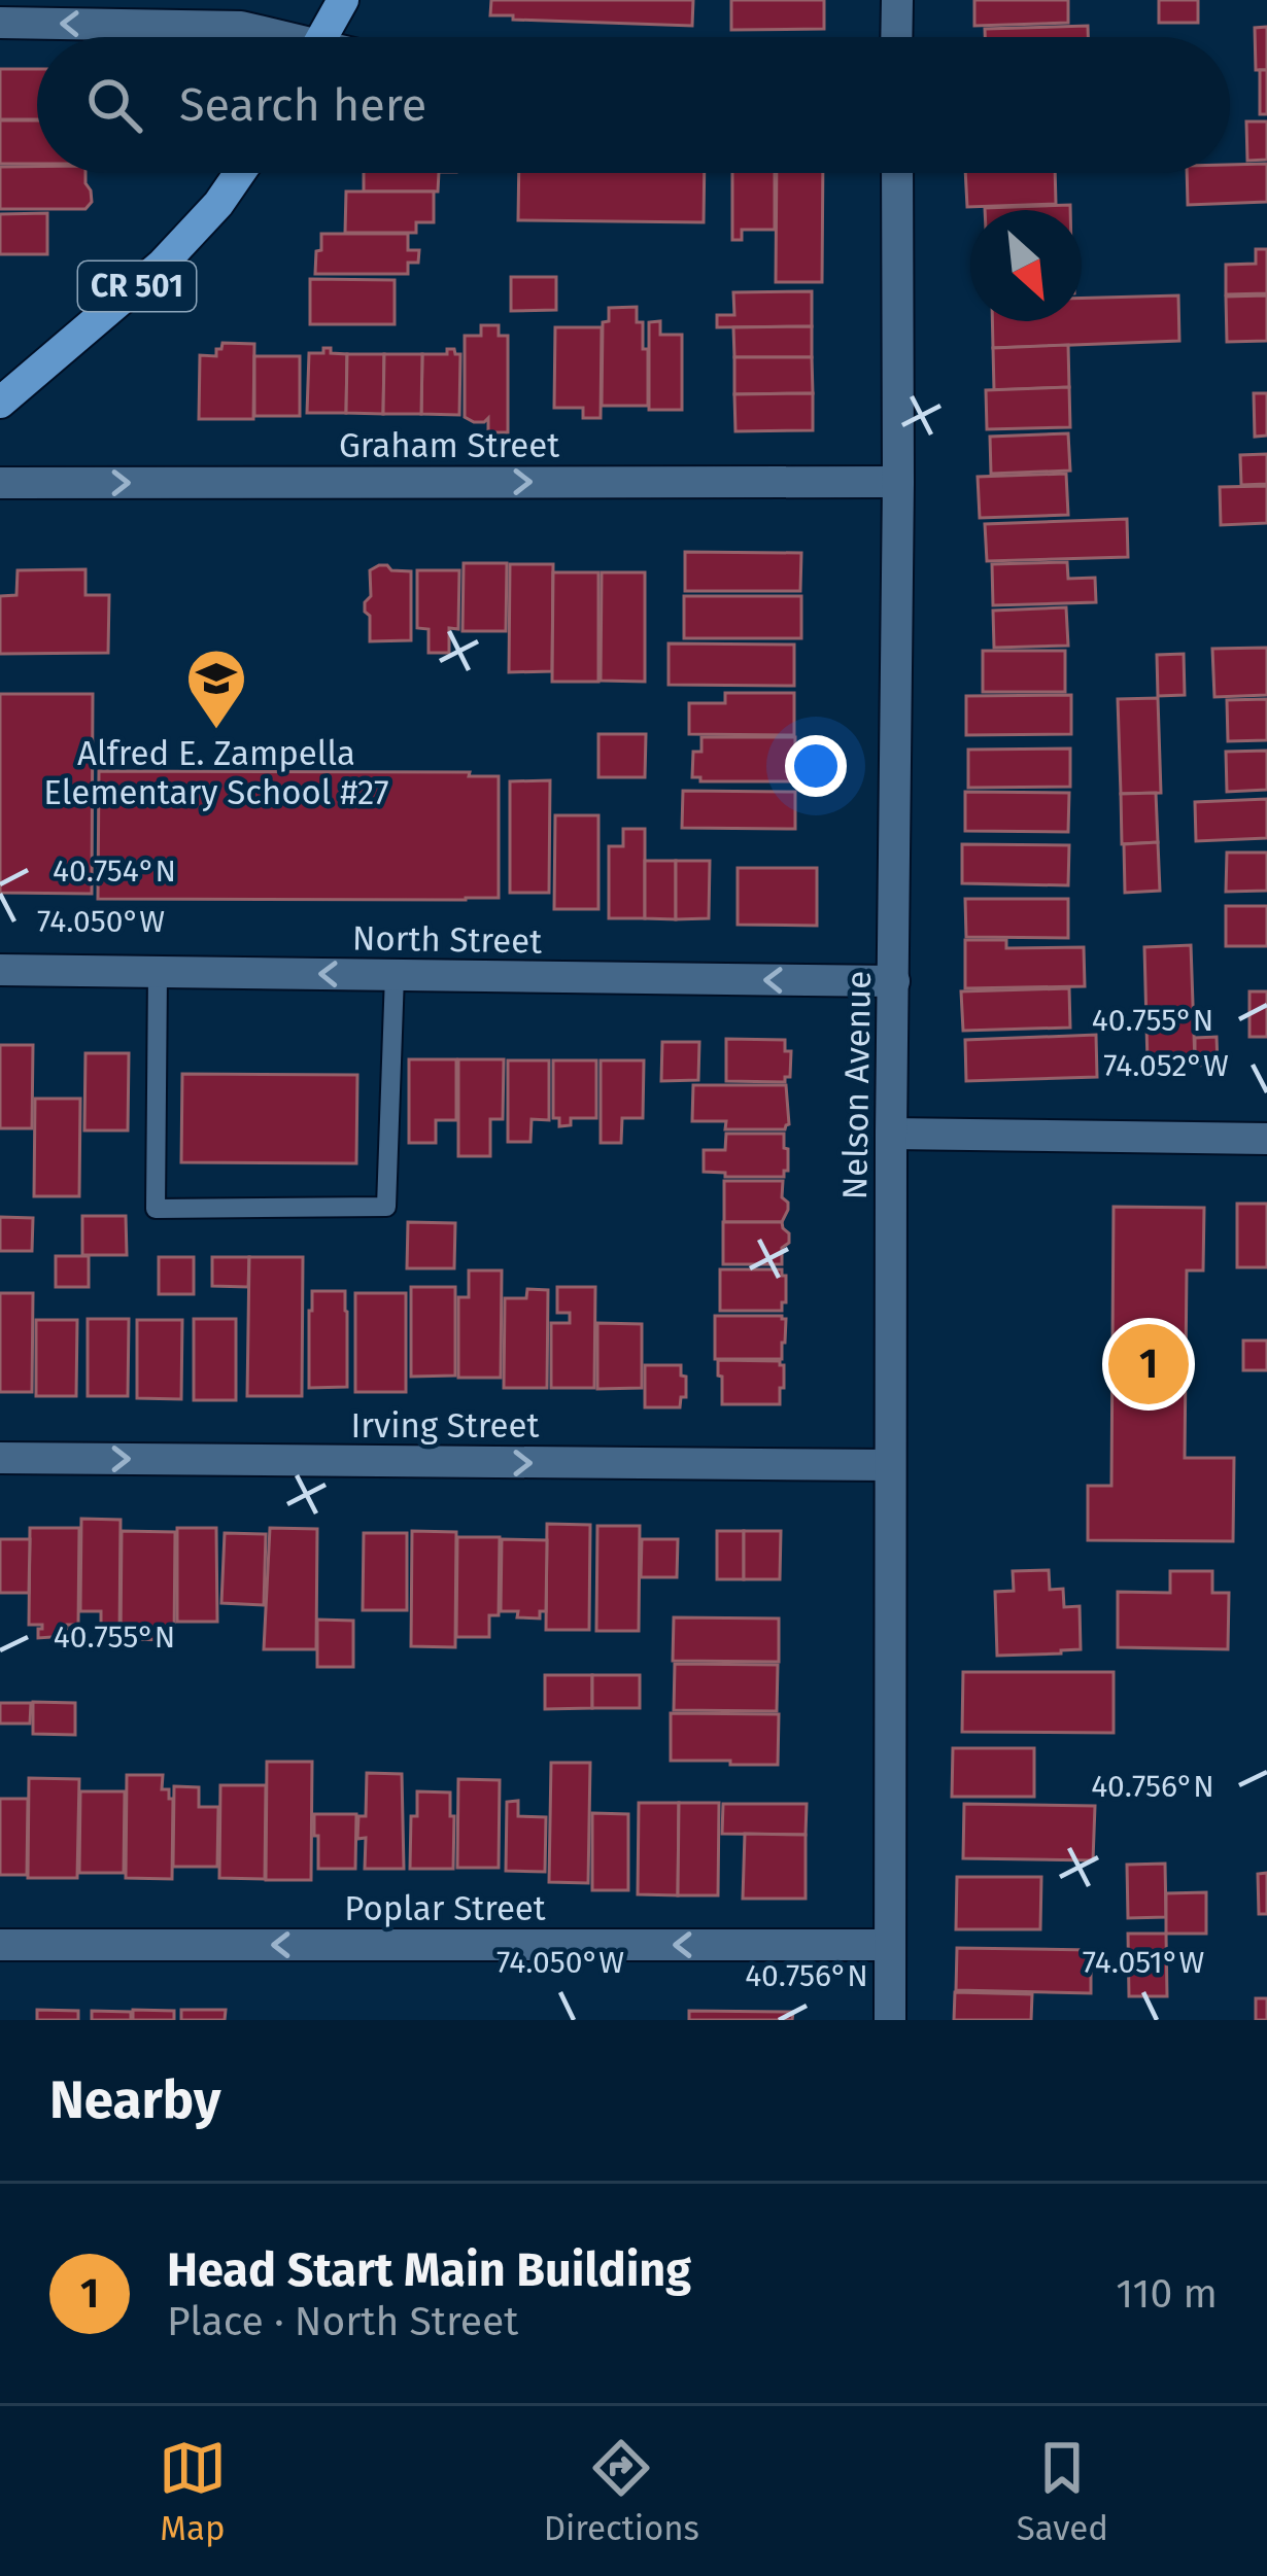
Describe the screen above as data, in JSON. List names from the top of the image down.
{
  "streets": {
    "main road": ["CR 501"],
    "street": [
      "Graham Street",
      "North Street",
      "Nelson Avenue",
      "Irving Street",
      "Poplar Street"
    ]
  },
  "crossings": [
    ["Graham Street", "Nelson Avenue"],
    ["North Street", "Nelson Avenue"],
    ["Nelson Avenue", "Irving Street"],
    ["Nelson Avenue", "Poplar Street"]
  ],
  "one_way": [
    "Graham Street",
    "North Street",
    "Irving Street",
    "Poplar Street"
  ],
  "places": {
    "school or university": ["Alfred E. Zampella Elementary School #27"]
  },
  "north": "bottom right",
  "page": {
    "search": "Search here",
    "pins": "1",
    "heading": "Nearby",
    "list": [
      {
        "mark": "1",
        "name": "Head Start Main Building",
        "note": "Place · North Street",
        "value": "110 m"
      }
    ],
    "nav": ["Map", "Directions", "Saved"]
  },
  "coordinates": [
    "40.754°N",
    "74.050°W",
    "40.755°N",
    "74.052°W",
    "40.756°N",
    "74.051°W"
  ]
}
